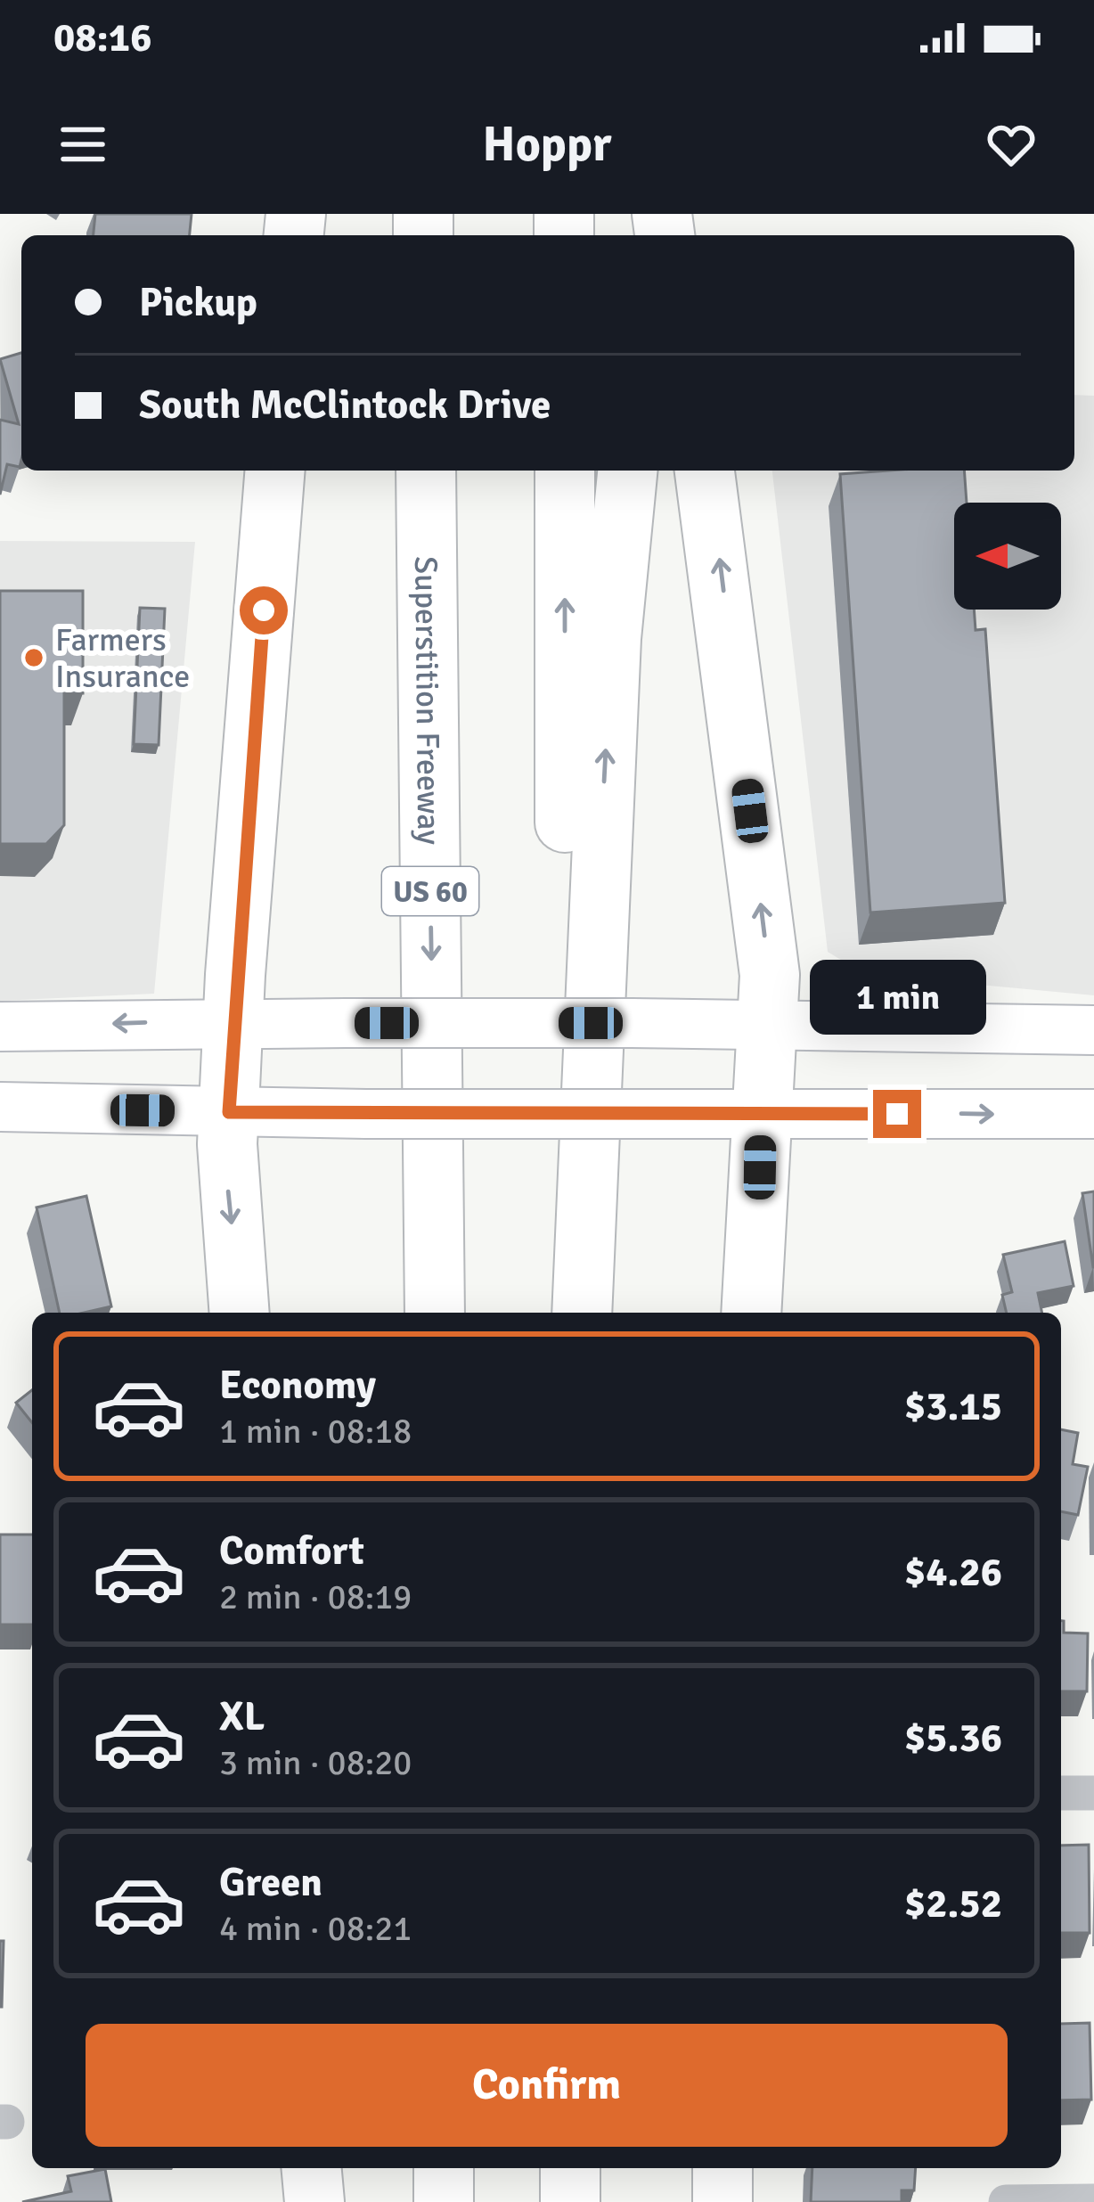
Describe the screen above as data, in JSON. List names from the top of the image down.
{
  "streets": {
    "highway": ["Superstition Freeway", "US 60"]
  },
  "places": ["Farmers Insurance"],
  "north": "left",
  "page": {
    "status": "08:16",
    "header": "Hoppr",
    "banner": ["Pickup", "South McClintock Drive"],
    "bubble": "1 min",
    "list": [
      {
        "name": "Economy",
        "note": "1 min · 08:18",
        "value": "$3.15"
      },
      {
        "name": "Comfort",
        "note": "2 min · 08:19",
        "value": "$4.26"
      },
      {
        "name": "XL",
        "note": "3 min · 08:20",
        "value": "$5.36"
      },
      {
        "name": "Green",
        "note": "4 min · 08:21",
        "value": "$2.52"
      }
    ],
    "buttons": "Confirm"
  }
}
